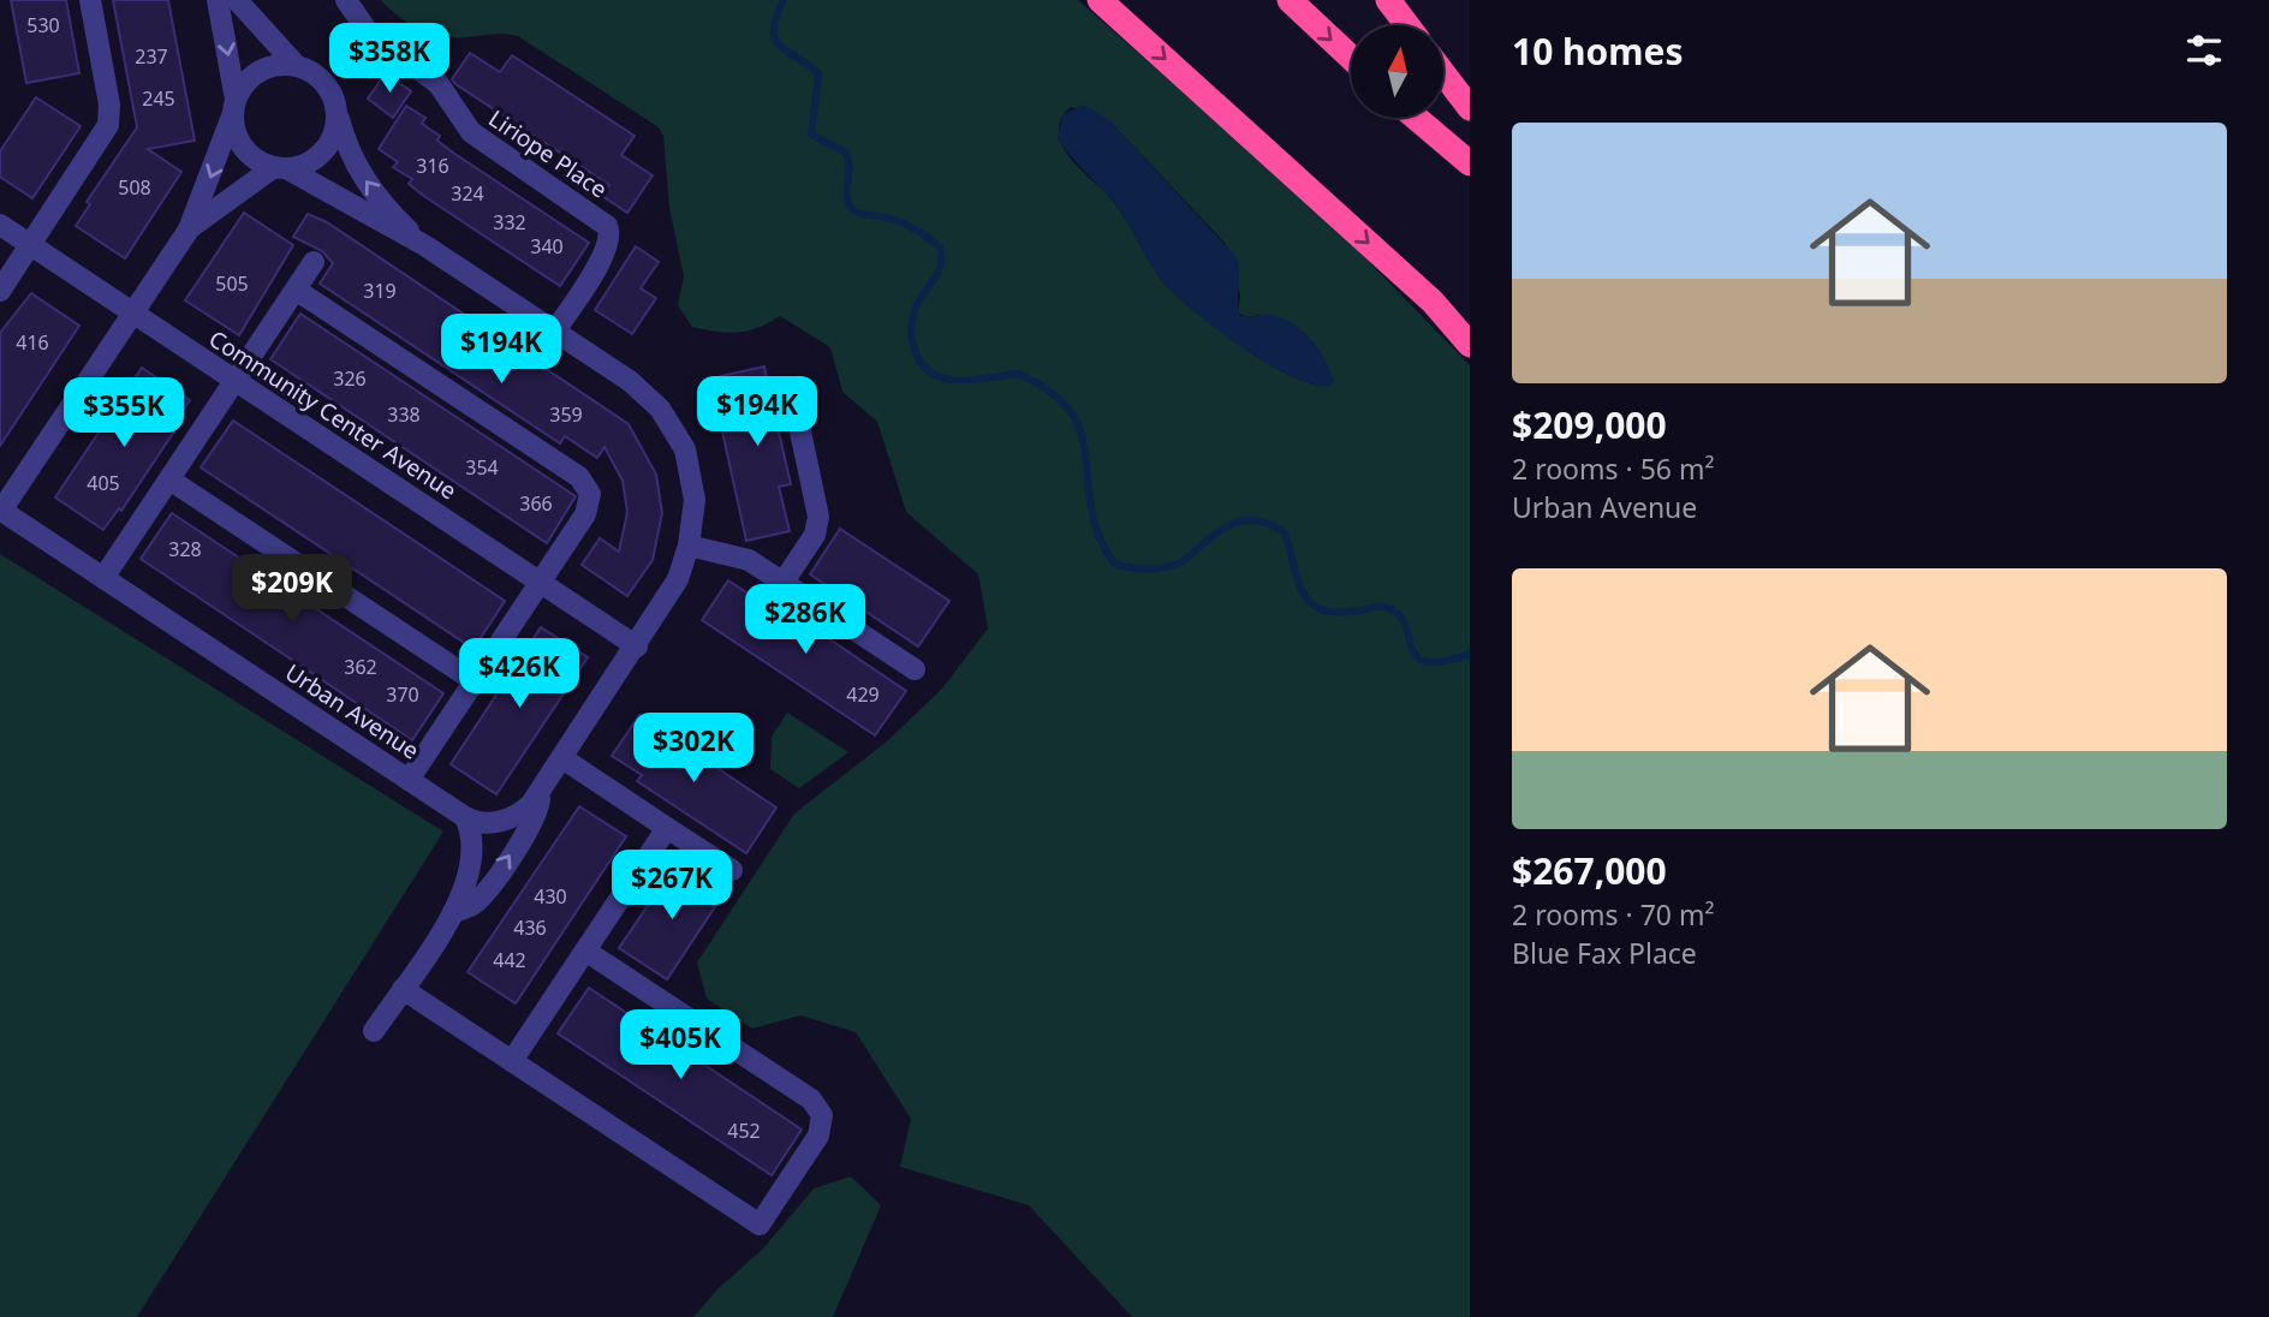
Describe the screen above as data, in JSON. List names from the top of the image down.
{
  "streets": {
    "street": ["Liriope Place", "Community Center Avenue", "Urban Avenue"]
  },
  "house_numbers": [
    "530",
    "237",
    "245",
    "316",
    "508",
    "324",
    "332",
    "340",
    "505",
    "319",
    "416",
    "326",
    "338",
    "359",
    "354",
    "405",
    "366",
    "328",
    "362",
    "370",
    "429",
    "430",
    "436",
    "442",
    "452"
  ],
  "north": "top",
  "page": {
    "heading": "10 homes",
    "price": [
      "$358K",
      "$194K",
      "$194K",
      "$355K",
      "$209K",
      "$286K",
      "$426K",
      "$302K",
      "$267K",
      "$405K"
    ],
    "list": [
      {
        "name": "$209,000",
        "note": "2 rooms · 56 m² · Urban Avenue"
      },
      {
        "name": "$267,000",
        "note": "2 rooms · 70 m² · Blue Fax Place"
      }
    ]
  }
}
